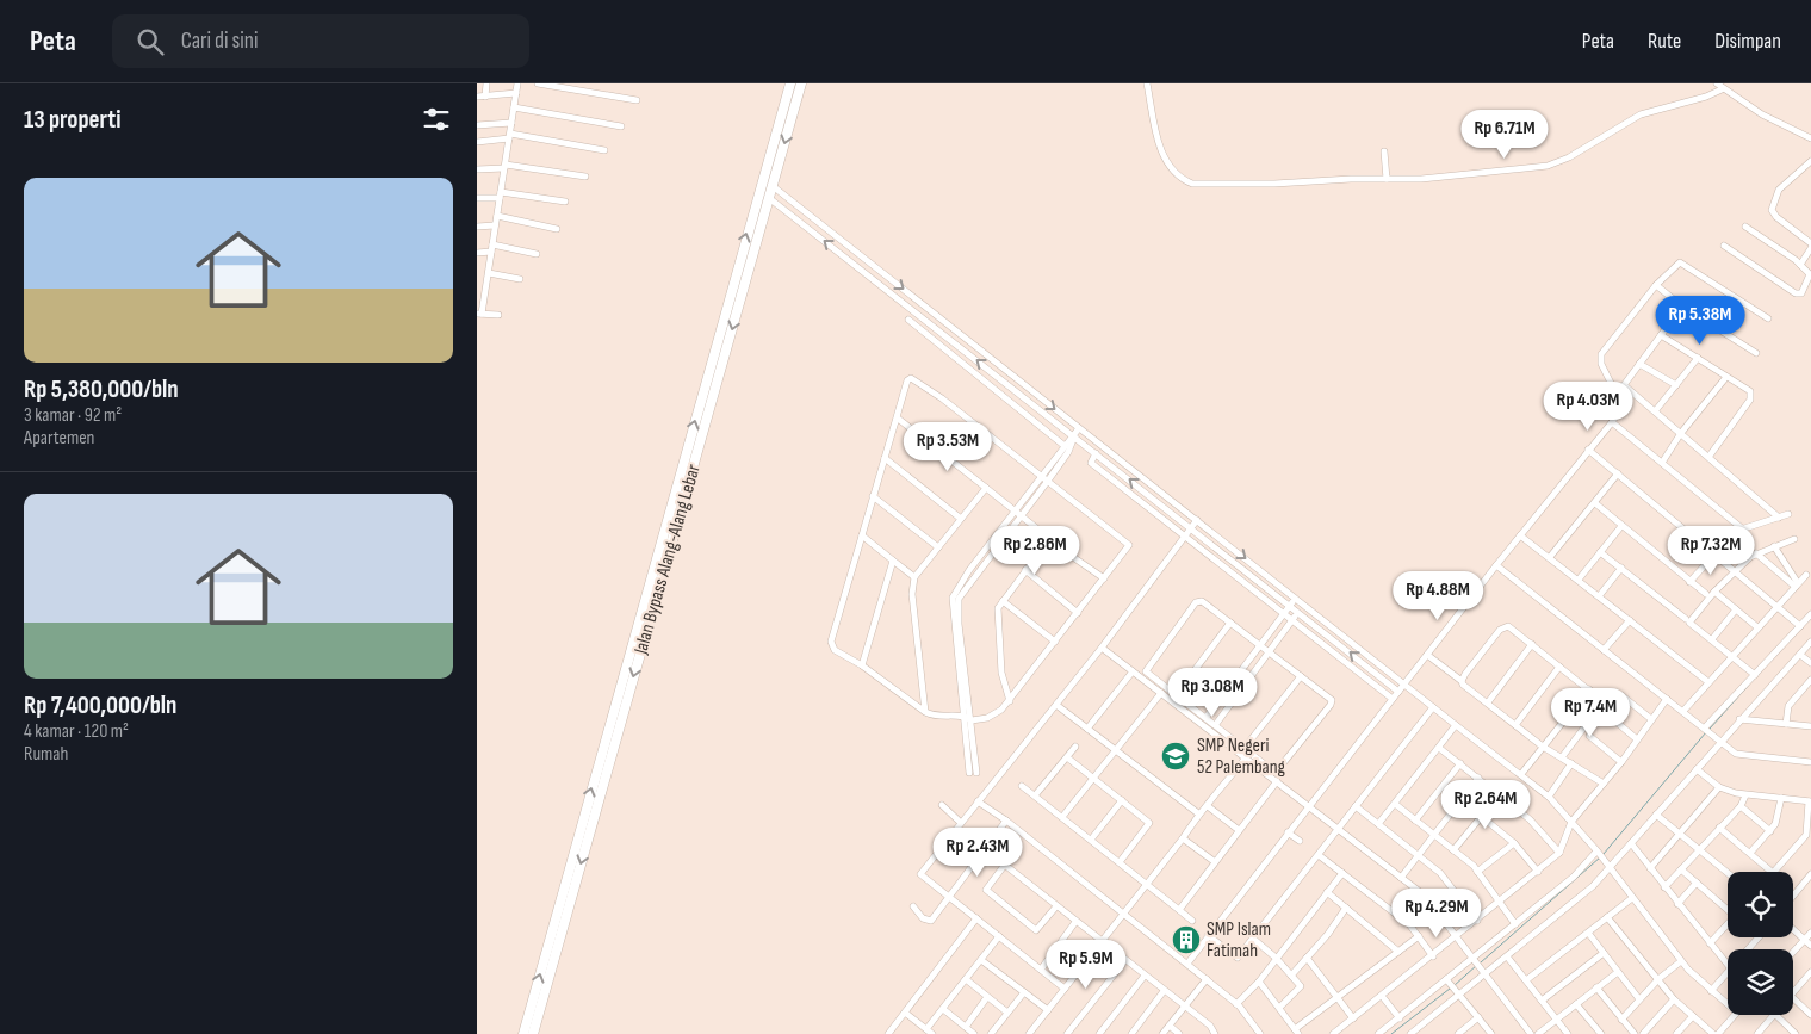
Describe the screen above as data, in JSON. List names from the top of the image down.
{
  "streets": {
    "highway": ["Jalan Bypass Alang-Alang Lebar"]
  },
  "places": {
    "school or university": ["SMP Negeri 52 Palembang"],
    "building": ["SMP Islam Fatimah"]
  },
  "page": {
    "header": "Peta",
    "search": "Cari di sini",
    "nav": ["Peta", "Rute", "Disimpan"],
    "heading": "13 properti",
    "price": [
      "Rp 6.71M",
      "Rp 5.38M",
      "Rp 4.03M",
      "Rp 3.53M",
      "Rp 2.86M",
      "Rp 7.32M",
      "Rp 4.88M",
      "Rp 3.08M",
      "Rp 7.4M",
      "Rp 2.64M",
      "Rp 2.43M",
      "Rp 4.29M",
      "Rp 5.9M"
    ],
    "list": [
      {
        "name": "Rp 5,380,000/bln",
        "note": "3 kamar · 92 m² · Apartemen"
      },
      {
        "name": "Rp 7,400,000/bln",
        "note": "4 kamar · 120 m² · Rumah"
      }
    ]
  }
}
